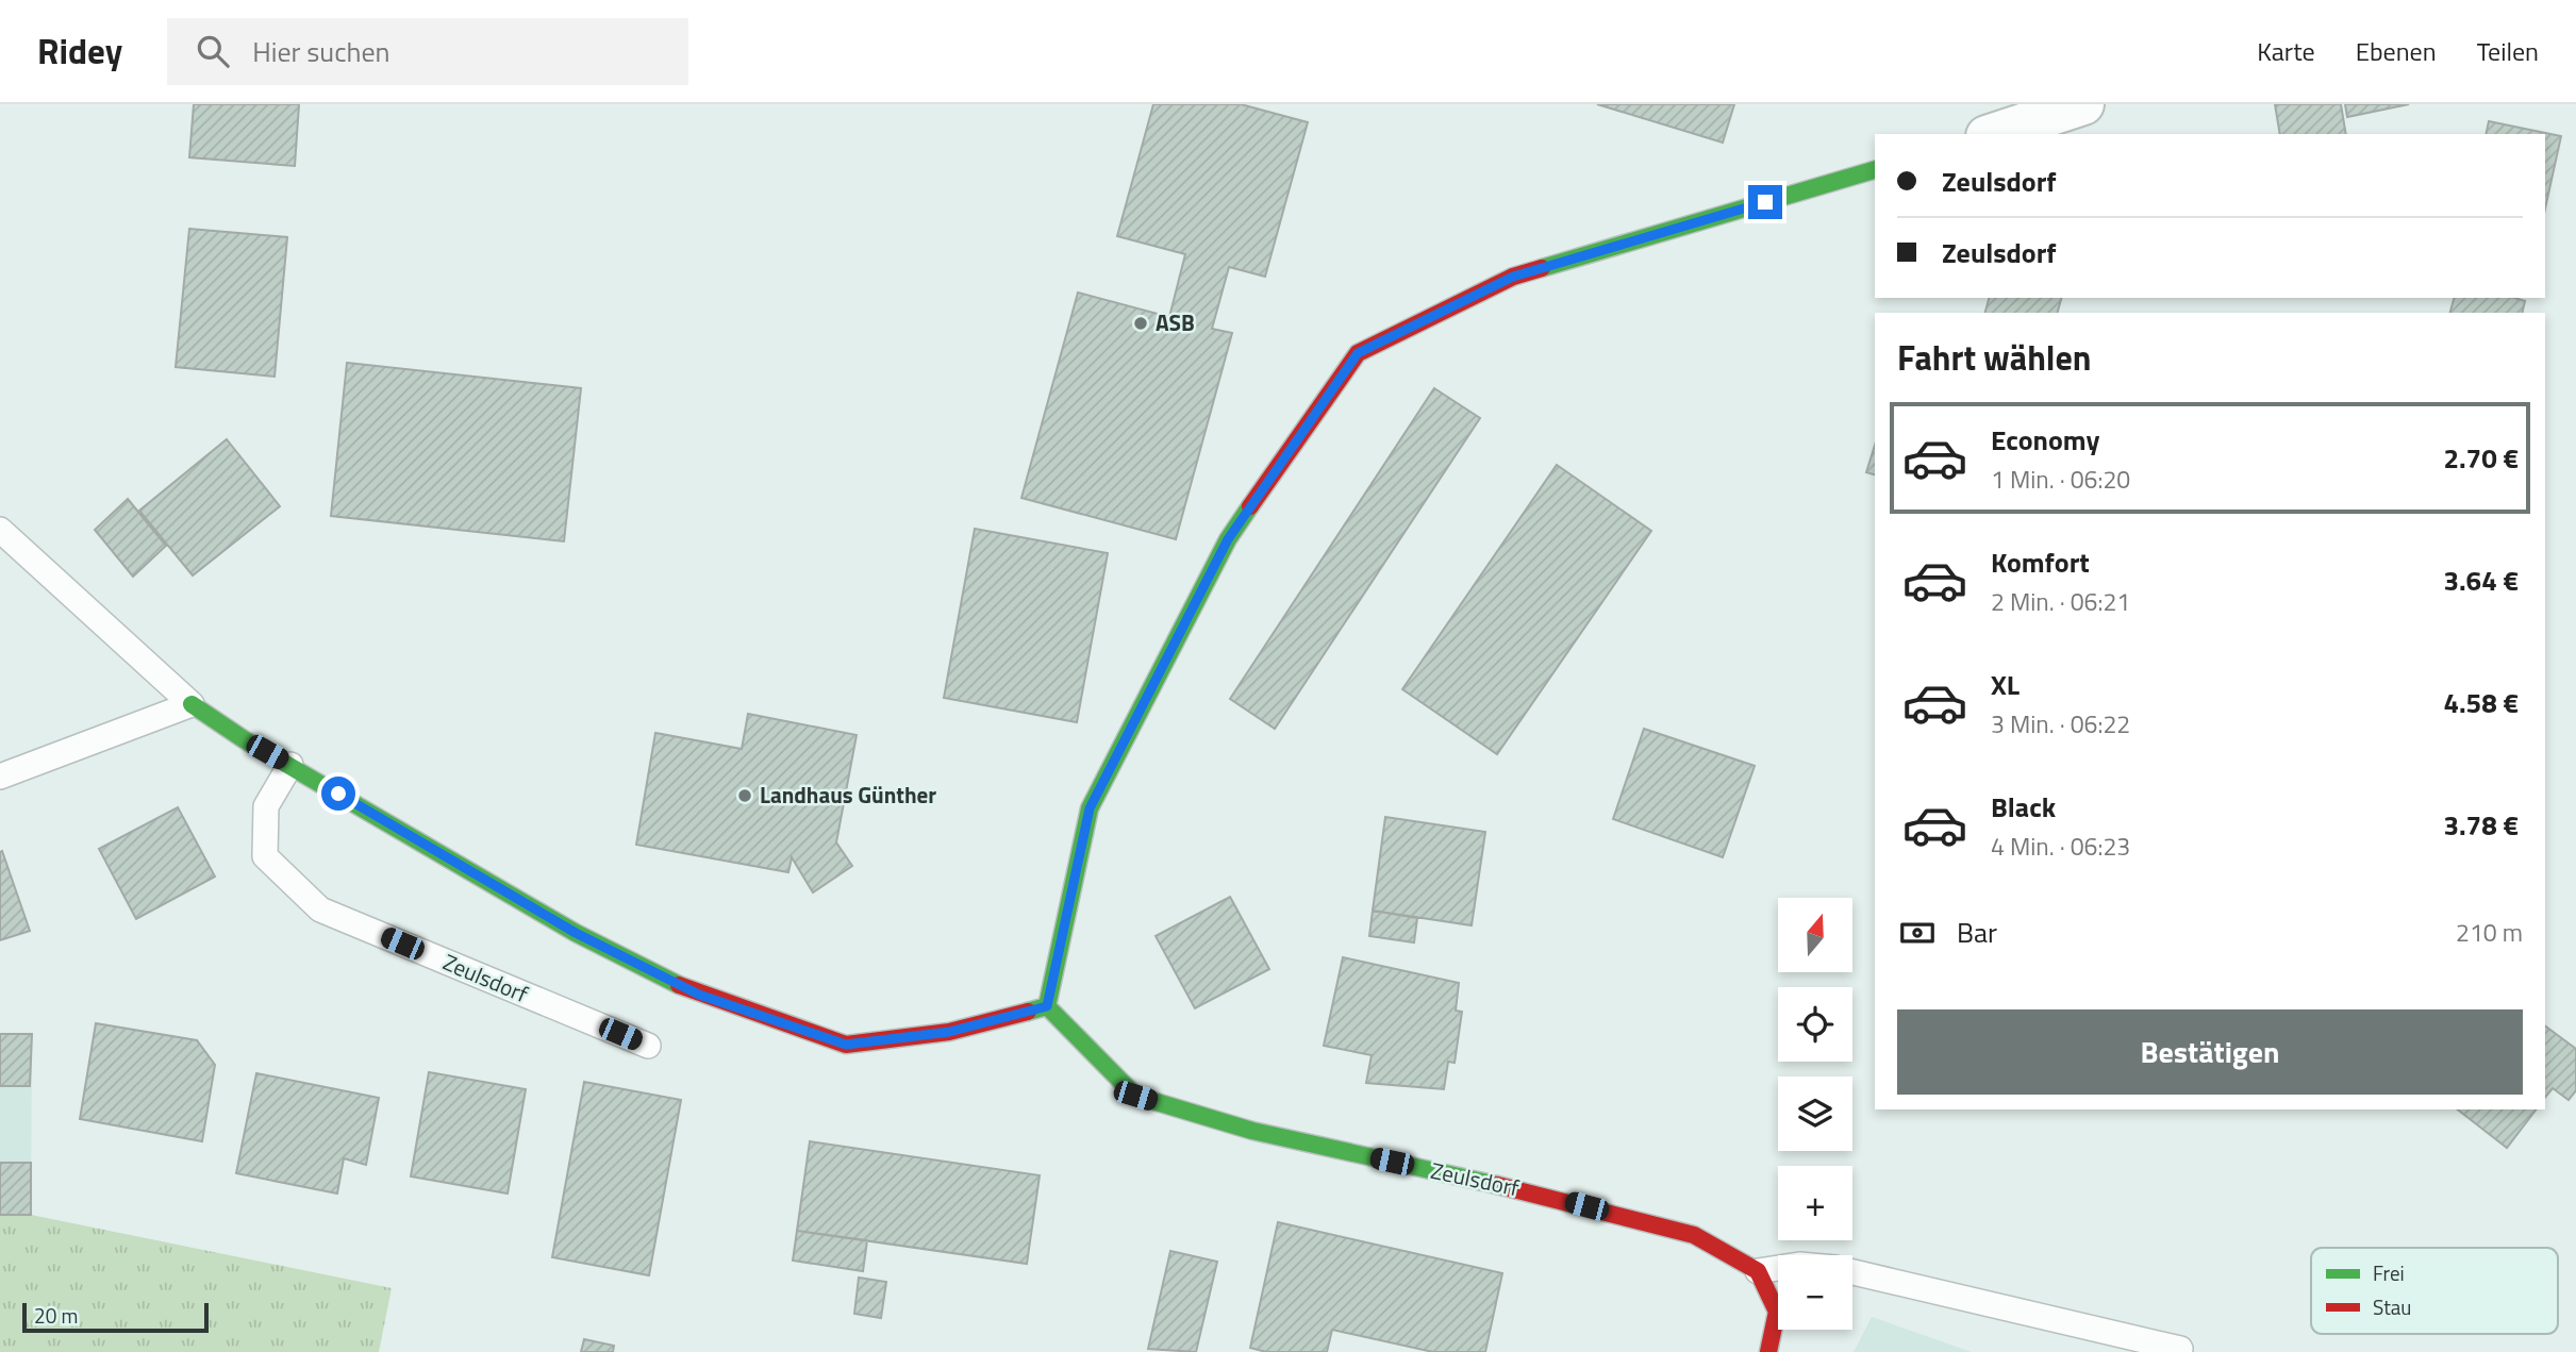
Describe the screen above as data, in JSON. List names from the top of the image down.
{
  "streets": {
    "street": ["Zeulsdorf"]
  },
  "places": ["ASB", "Landhaus Günther"],
  "legend": ["Frei", "Stau"],
  "scale_bar": "20 m",
  "north": "top",
  "page": {
    "header": "Ridey",
    "search": "Hier suchen",
    "nav": ["Karte", "Ebenen", "Teilen"],
    "banner": ["Zeulsdorf", "Zeulsdorf"],
    "heading": "Fahrt wählen",
    "list": [
      {
        "name": "Economy",
        "note": "1 Min. · 06:20",
        "value": "2.70 €"
      },
      {
        "name": "Komfort",
        "note": "2 Min. · 06:21",
        "value": "3.64 €"
      },
      {
        "name": "XL",
        "note": "3 Min. · 06:22",
        "value": "4.58 €"
      },
      {
        "name": "Black",
        "note": "4 Min. · 06:23",
        "value": "3.78 €"
      }
    ],
    "pay": ["Bar", "210 m"],
    "map_buttons": ["+", "−"],
    "buttons": "Bestätigen",
    "scale": "20 m"
  }
}
